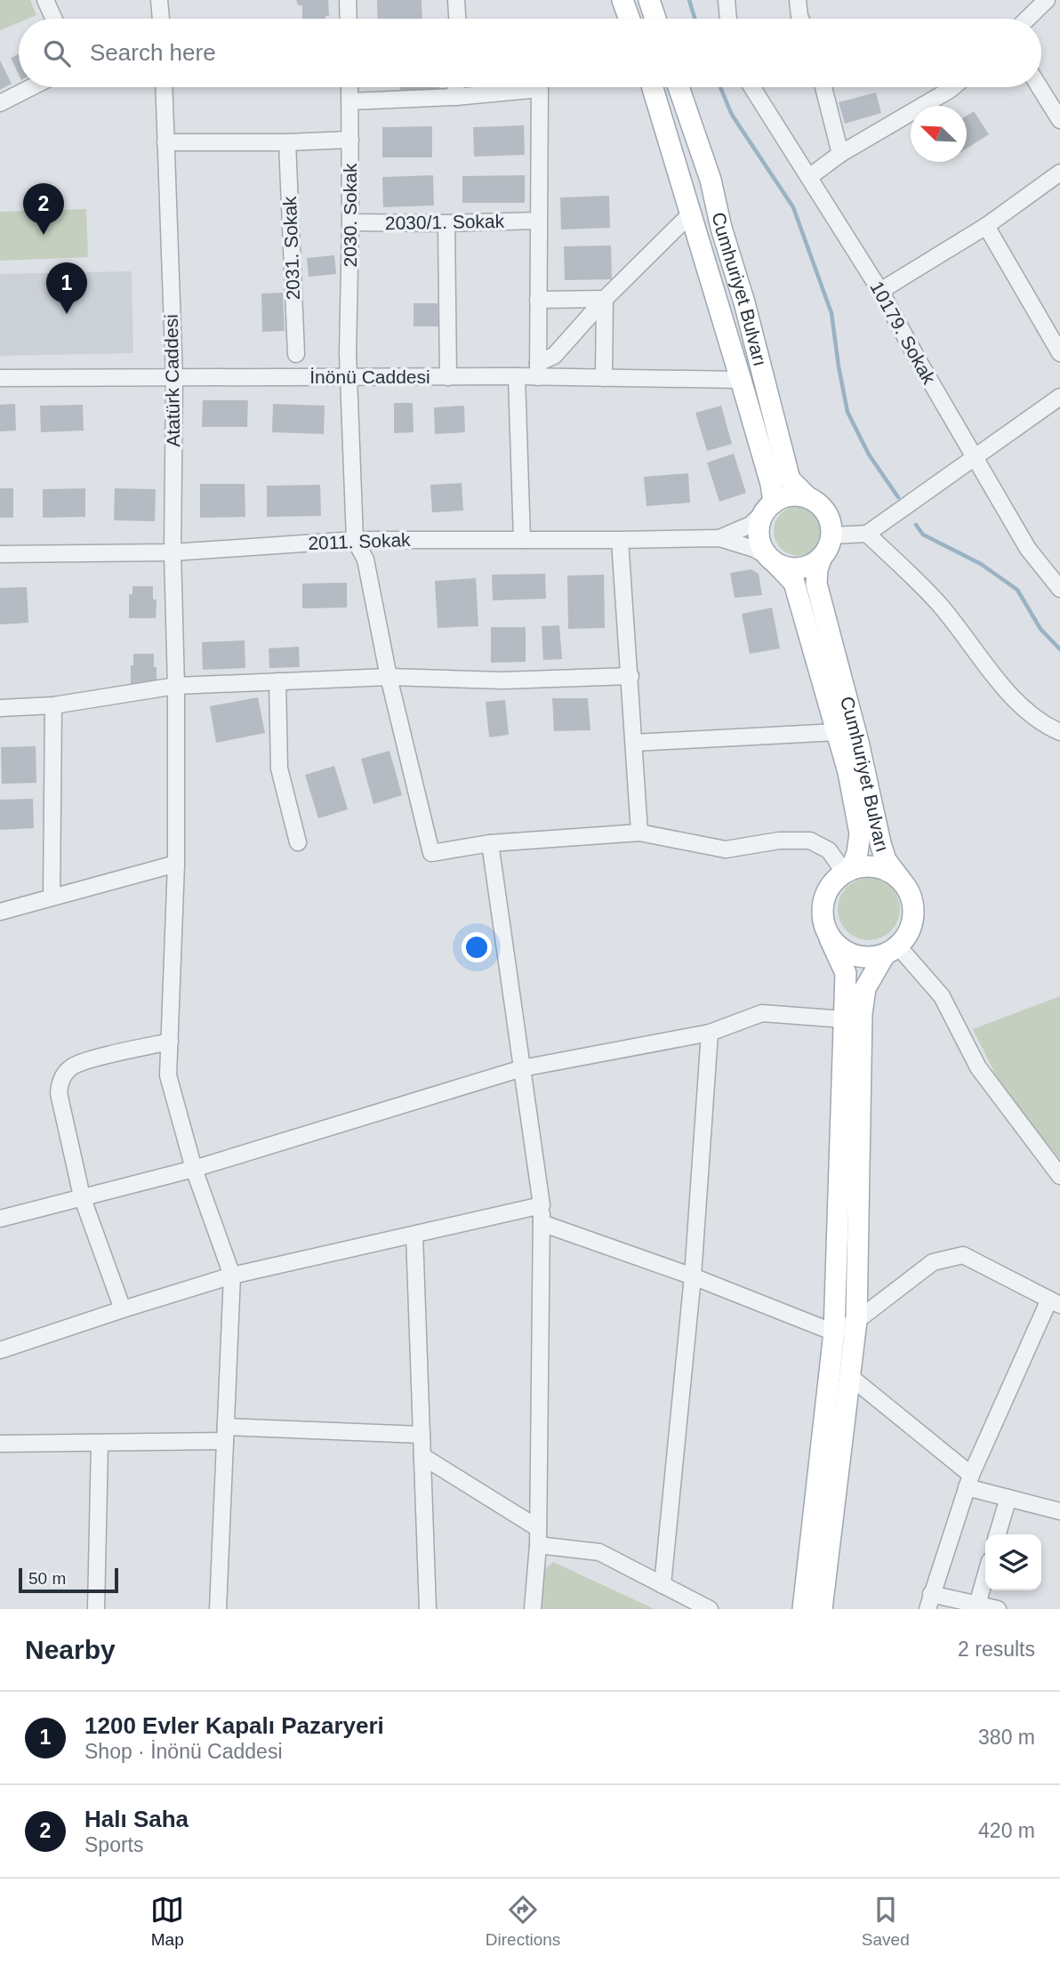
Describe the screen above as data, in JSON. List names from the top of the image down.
{
  "streets": {
    "main road": ["Cumhuriyet Bulvarı"],
    "street": [
      "2030. Sokak",
      "2030/1. Sokak",
      "2031. Sokak",
      "10179. Sokak",
      "İnönü Caddesi",
      "Atatürk Caddesi",
      "2011. Sokak"
    ]
  },
  "crossings": [
    ["2030. Sokak", "2030/1. Sokak"],
    ["2030. Sokak", "İnönü Caddesi"],
    ["2030. Sokak", "2011. Sokak"],
    ["İnönü Caddesi", "Atatürk Caddesi"],
    ["Atatürk Caddesi", "2011. Sokak"]
  ],
  "scale_bar": "50 m",
  "north": "top left",
  "page": {
    "search": "Search here",
    "pins": ["2", "1"],
    "scale": "50 m",
    "heading": ["Nearby", "2 results"],
    "list": [
      {
        "mark": "1",
        "name": "1200 Evler Kapalı Pazaryeri",
        "note": "Shop · İnönü Caddesi",
        "value": "380 m"
      },
      {
        "mark": "2",
        "name": "Halı Saha",
        "note": "Sports",
        "value": "420 m"
      }
    ],
    "nav": ["Map", "Directions", "Saved"]
  }
}
